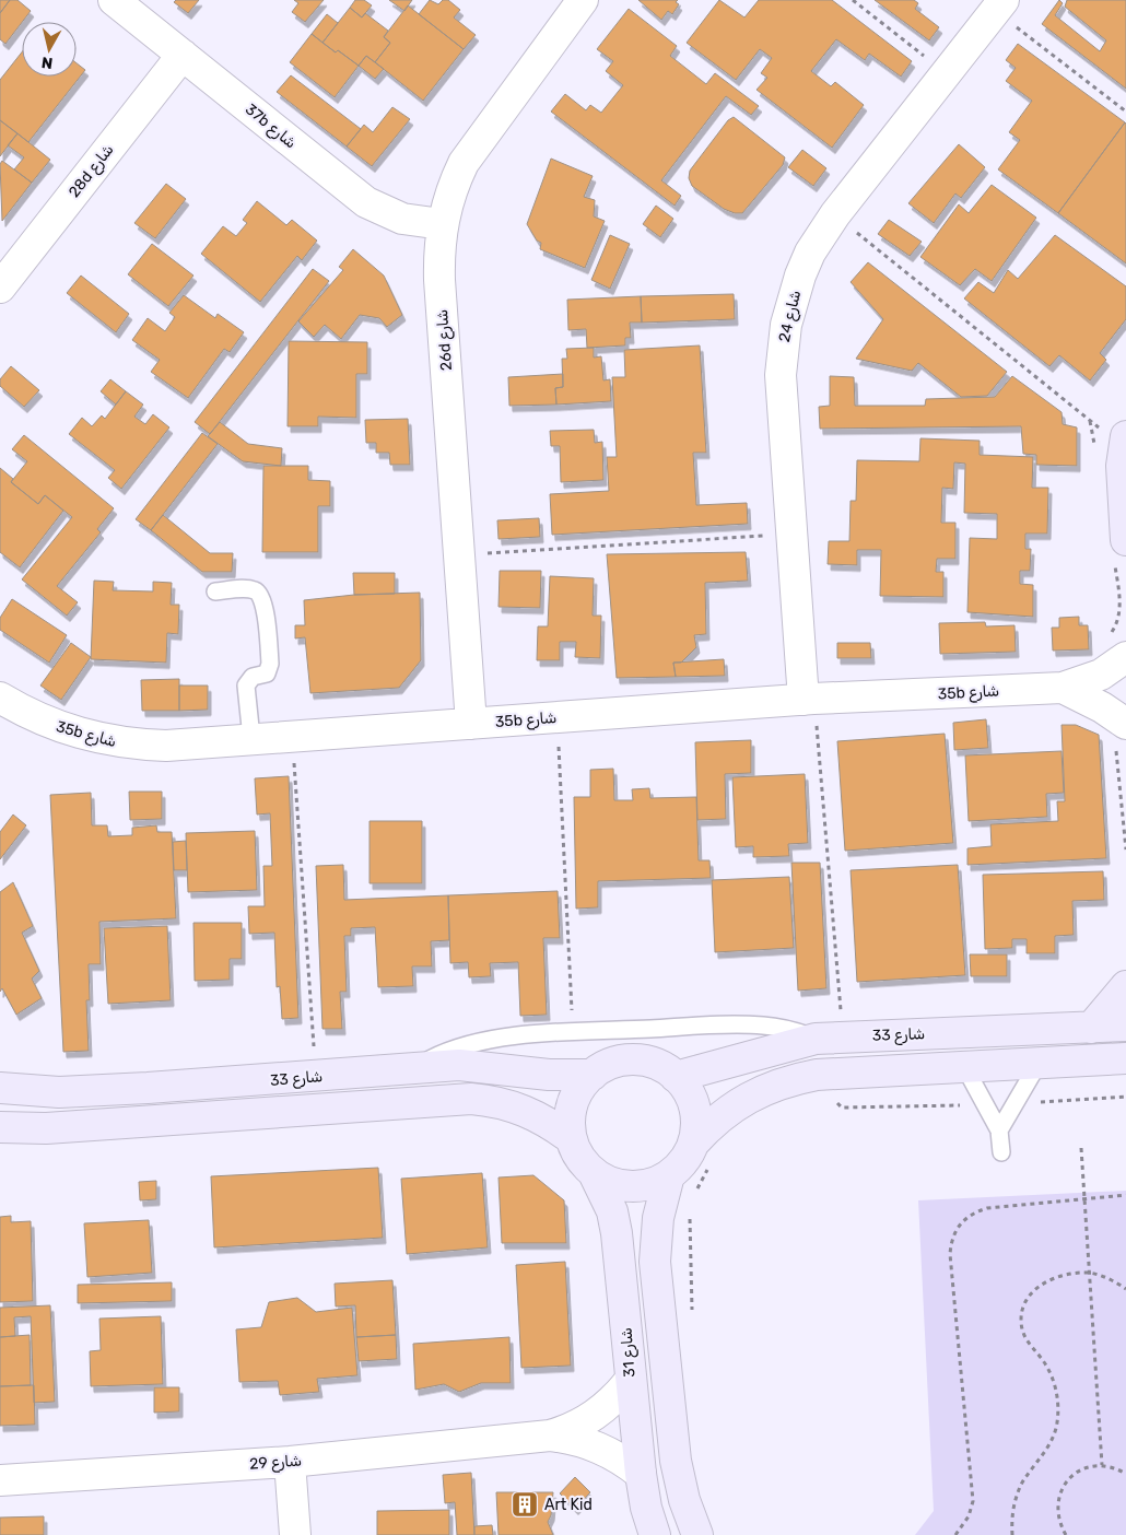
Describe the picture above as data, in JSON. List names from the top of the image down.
{
  "streets": {
    "street": [
      "37b شارع",
      "28d شارع",
      "شارع 24",
      "26d شارع",
      "35b شارع",
      "شارع 33",
      "شارع 31",
      "شارع 29"
    ]
  },
  "crossings": [
    ["37b شارع", "28d شارع"],
    ["37b شارع", "26d شارع"],
    ["شارع 24", "35b شارع"],
    ["26d شارع", "35b شارع"],
    ["شارع 33", "شارع 31"],
    ["شارع 31", "شارع 29"]
  ],
  "places": {
    "building": ["Art Kid"]
  },
  "north": "bottom"
}
